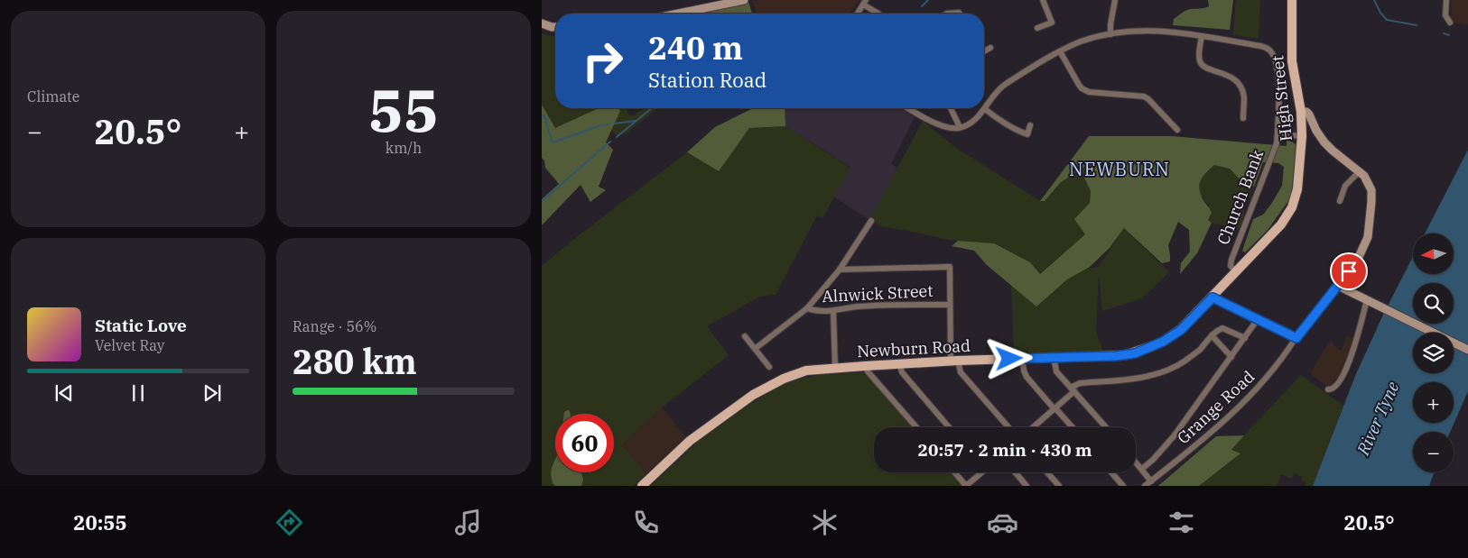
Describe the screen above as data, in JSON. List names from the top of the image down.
{
  "streets": {
    "main road": ["High Street", "Newburn Road"],
    "street": ["Church Bank", "Alnwick Street", "Grange Road"]
  },
  "crossings": [
    ["High Street", "Church Bank"],
    ["High Street", "Newburn Road"]
  ],
  "districts": ["NEWBURN"],
  "water": ["River Tyne"],
  "north": "left",
  "page": {
    "tile": [
      "Climate",
      ["55", "km/h"],
      ["Range · 56%", "280 km"]
    ],
    "turn": ["240 m", "Station Road"],
    "heat": ["−", "20.5°", "+"],
    "map_buttons": ["+", "−"],
    "song": ["Static Love", "Velvet Ray"],
    "limit": "60",
    "trip": "20:57 · 2 min · 430 m",
    "tabs": ["20:55", "20.5°"]
  }
}
